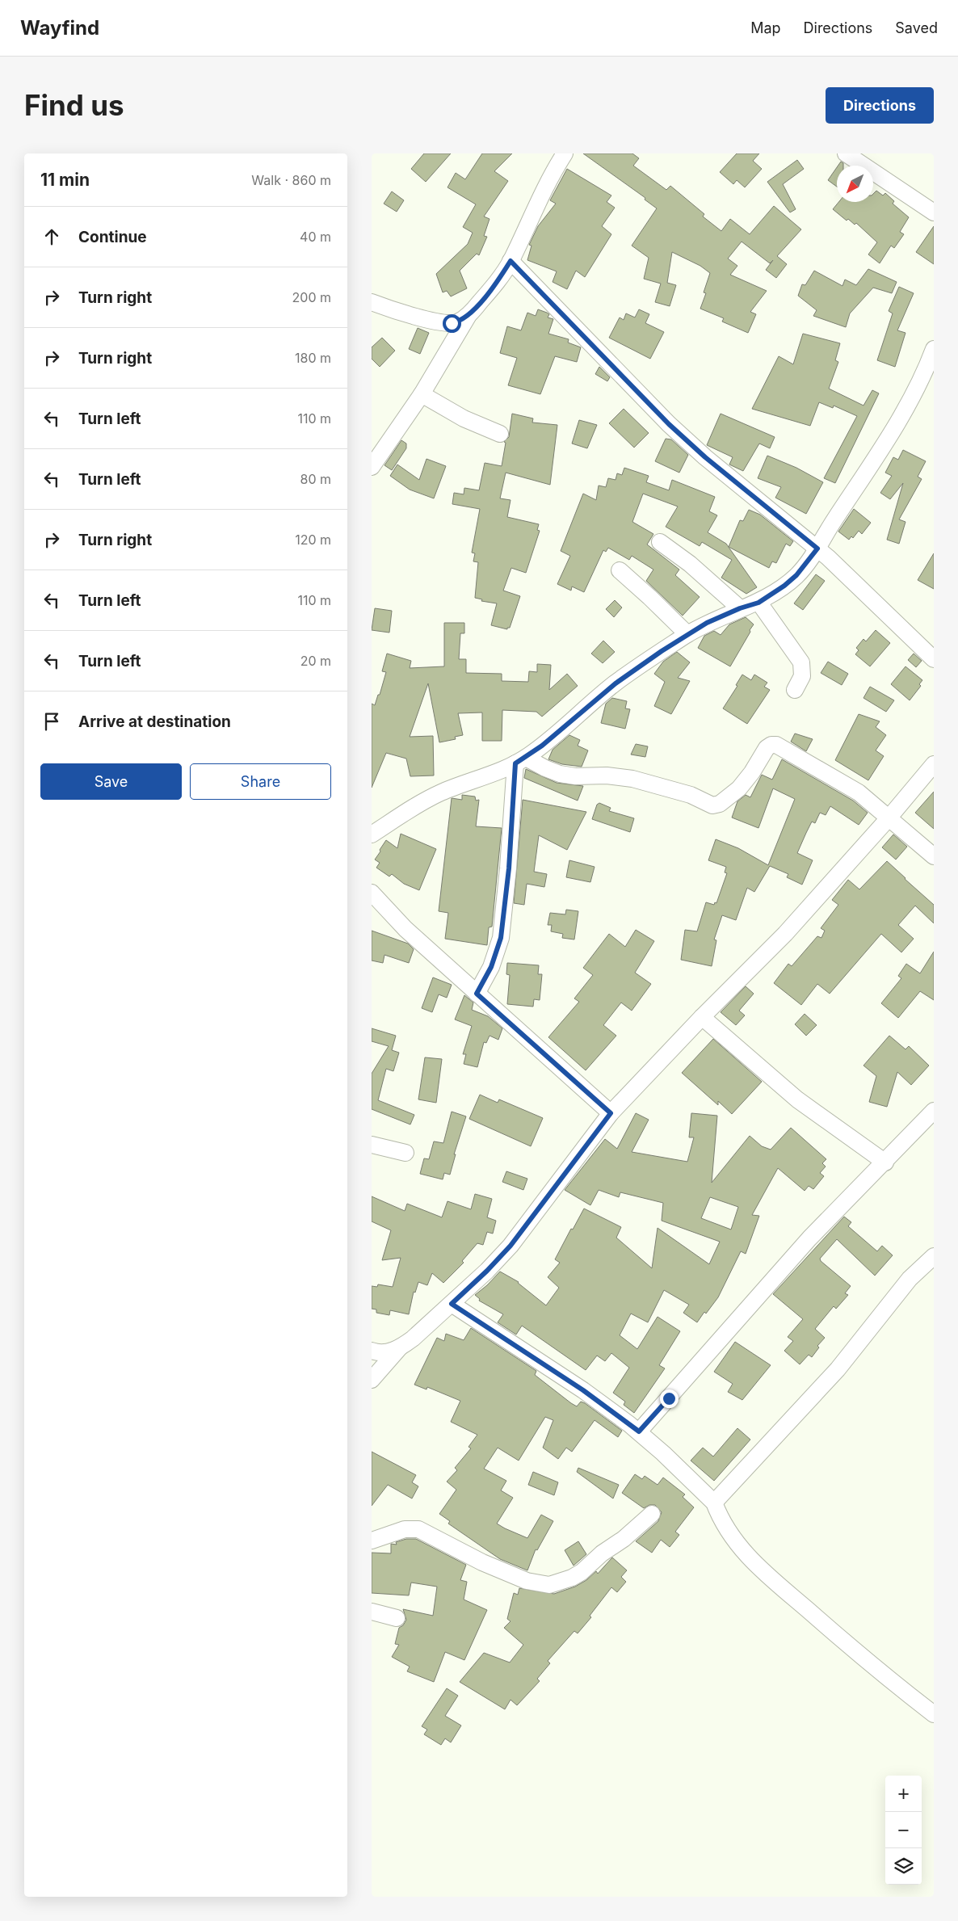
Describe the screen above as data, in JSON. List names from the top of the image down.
{
  "north": "bottom left",
  "page": {
    "header": "Wayfind",
    "nav": ["Map", "Directions", "Saved"],
    "buttons": [
      "Directions",
      ["Save", "Share"]
    ],
    "title": "Find us",
    "heading": ["11 min", "Walk · 860 m"],
    "list": [
      ["Continue", "40 m"],
      ["Turn right", "200 m"],
      ["Turn right", "180 m"],
      ["Turn left", "110 m"],
      ["Turn left", "80 m"],
      ["Turn right", "120 m"],
      ["Turn left", "110 m"],
      ["Turn left", "20 m"],
      "Arrive at destination"
    ],
    "map_buttons": ["+", "−"]
  }
}
